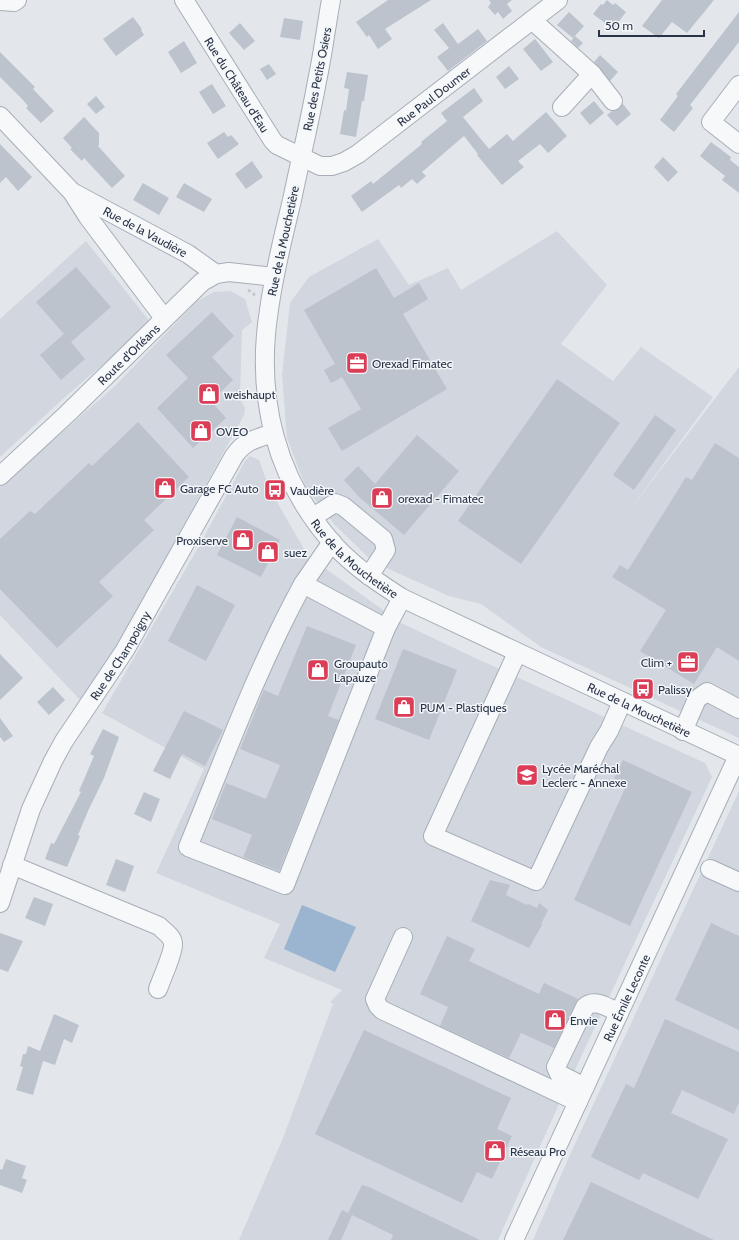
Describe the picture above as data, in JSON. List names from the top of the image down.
{
  "streets": {
    "street": [
      "Rue des Petits Osiers",
      "Rue du Château d'Eau",
      "Rue Paul Doumer",
      "Rue de la Vaudière",
      "Rue de la Mouchetière",
      "Route d'Orléans",
      "Rue de Champoigny",
      "Rue Émile Leconte"
    ]
  },
  "crossings": [
    ["Rue des Petits Osiers", "Rue du Château d'Eau"],
    ["Rue des Petits Osiers", "Rue Paul Doumer"],
    ["Rue des Petits Osiers", "Rue de la Mouchetière"],
    ["Rue du Château d'Eau", "Rue Paul Doumer"],
    ["Rue du Château d'Eau", "Rue de la Mouchetière"],
    ["Rue Paul Doumer", "Rue de la Mouchetière"],
    ["Rue de la Vaudière", "Route d'Orléans"],
    ["Rue de la Mouchetière", "Route d'Orléans"],
    ["Rue de la Mouchetière", "Rue de Champoigny"],
    ["Rue de la Mouchetière", "Rue Émile Leconte"]
  ],
  "places": {
    "office": ["Orexad Fimatec", "Clim +"],
    "shop": [
      "weishaupt",
      "OVEO",
      "Garage FC Auto",
      "orexad - Fimatec",
      "Proxiserve",
      "suez",
      "Groupauto Lapauze",
      "PUM - Plastiques",
      "Envie",
      "Réseau Pro"
    ],
    "bus stop": ["Vaudière", "Palissy"],
    "school or university": ["Lycée Maréchal Leclerc - Annexe"]
  },
  "scale_bar": "50 m"
}
